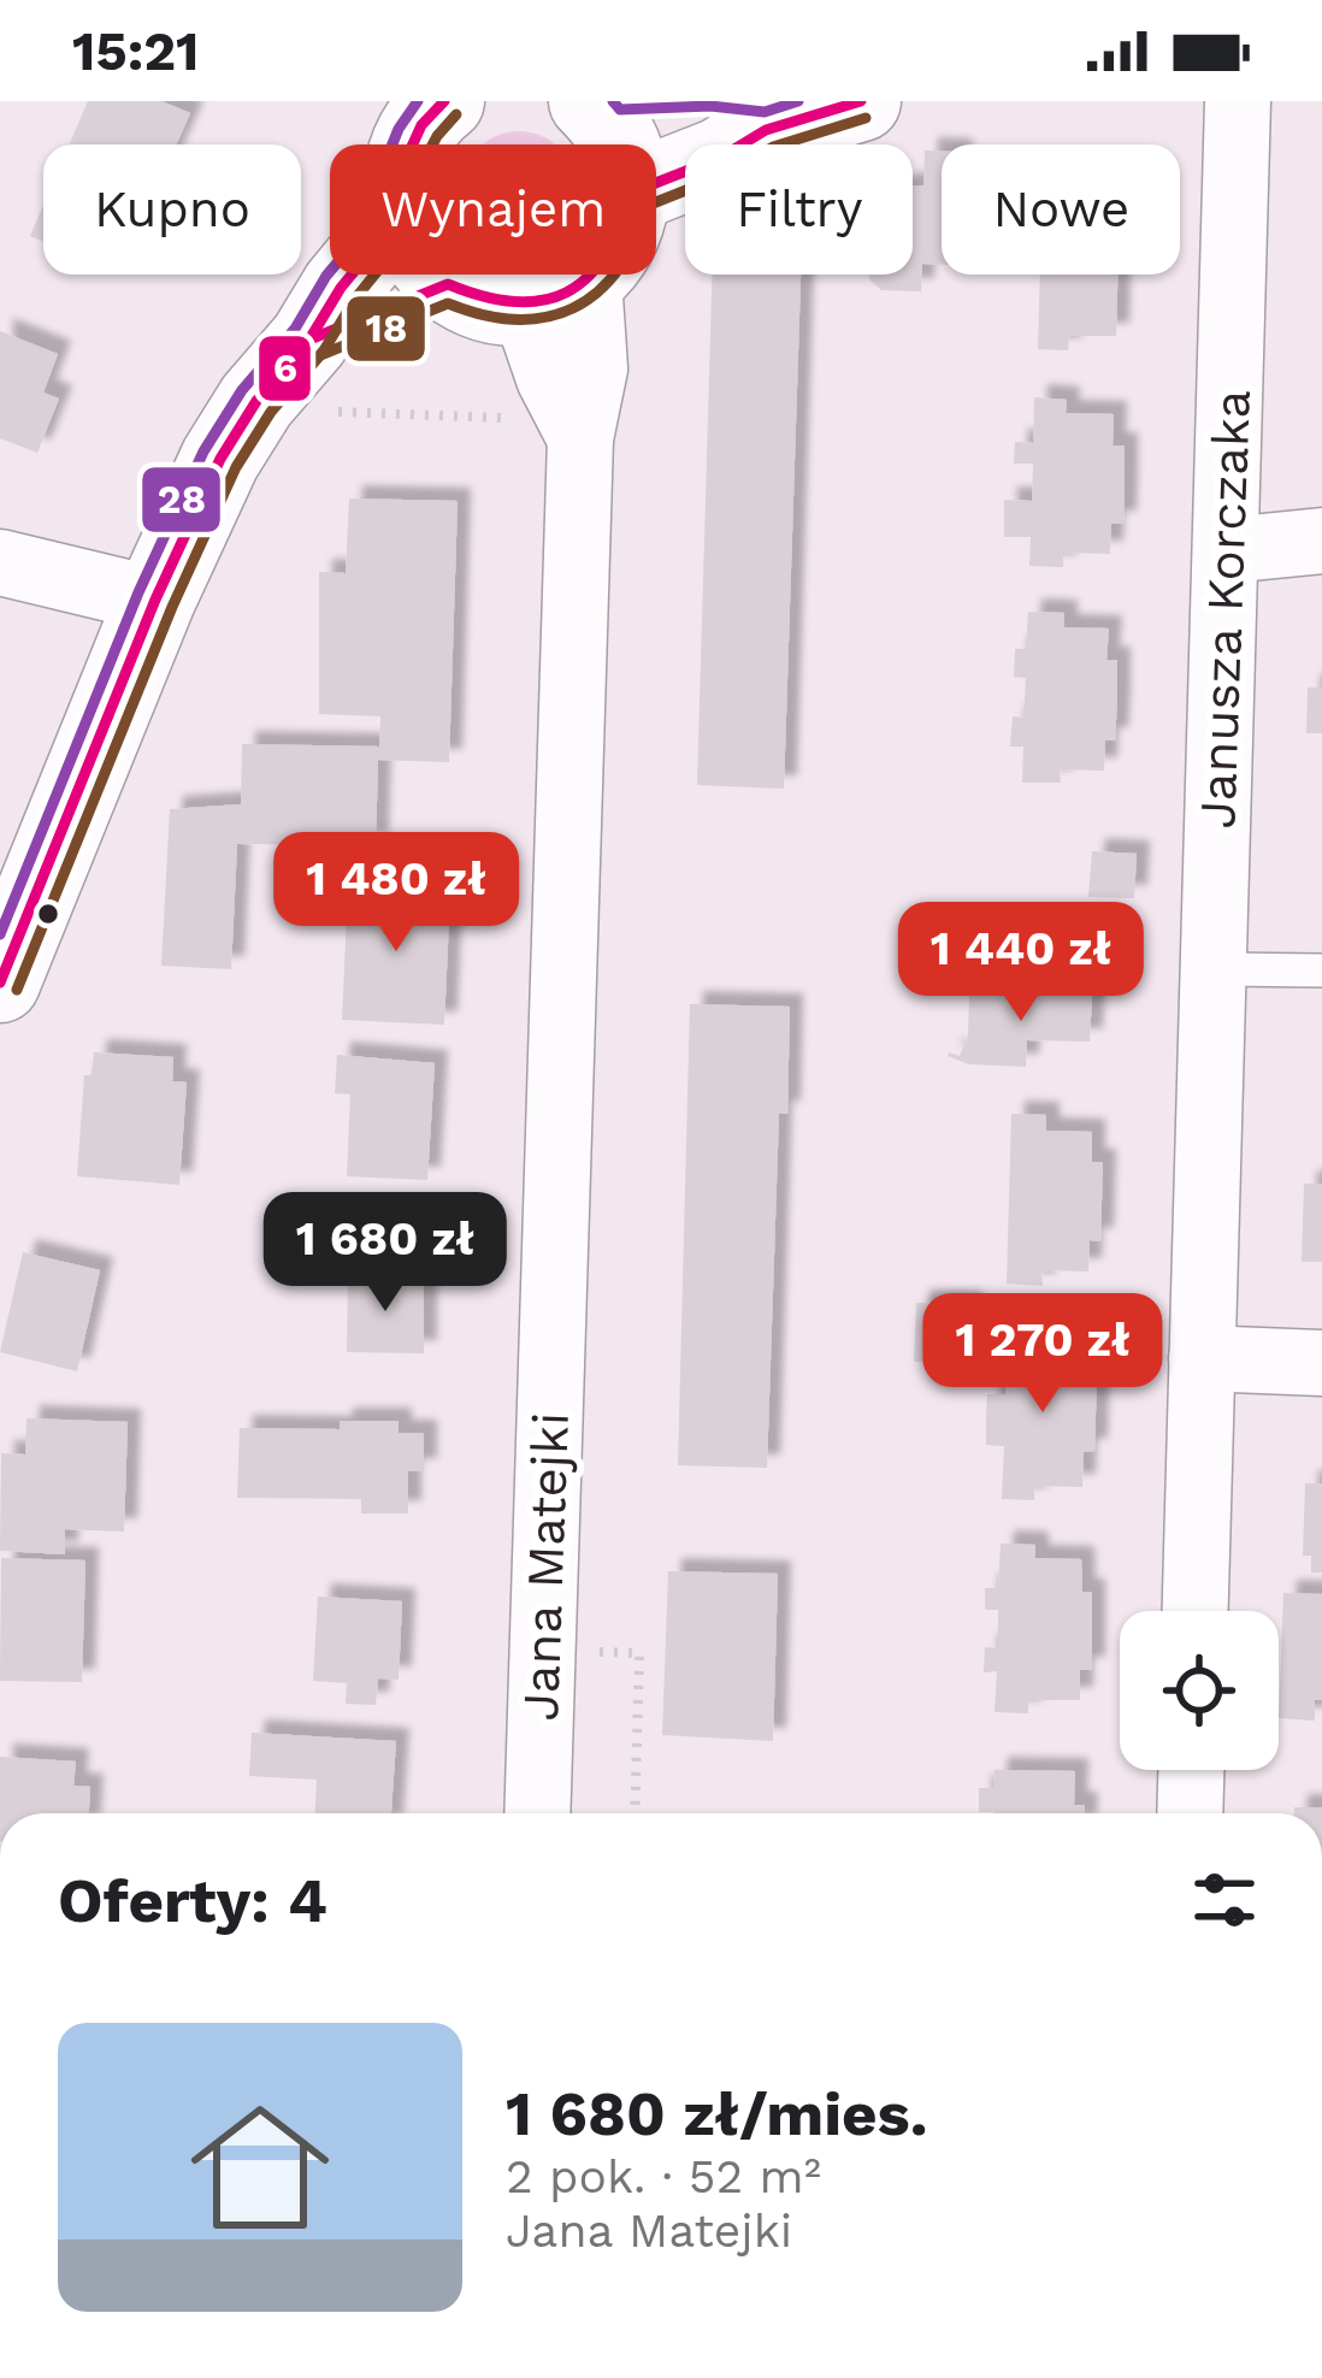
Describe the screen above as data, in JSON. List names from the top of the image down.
{
  "streets": {
    "street": ["Janusza Korczaka", "Jana Matejki"]
  },
  "lines": ["transit line 6", "transit line 28", "transit line 18"],
  "page": {
    "status": "15:21",
    "chip": [
      "Kupno",
      "Wynajem",
      "Filtry",
      "Nowe"
    ],
    "price": [
      "1 480 zł",
      "1 440 zł",
      "1 680 zł",
      "1 270 zł"
    ],
    "heading": "Oferty: 4",
    "list": [
      {
        "name": "1 680 zł/mies.",
        "note": "2 pok. · 52 m² · Jana Matejki"
      }
    ]
  }
}
